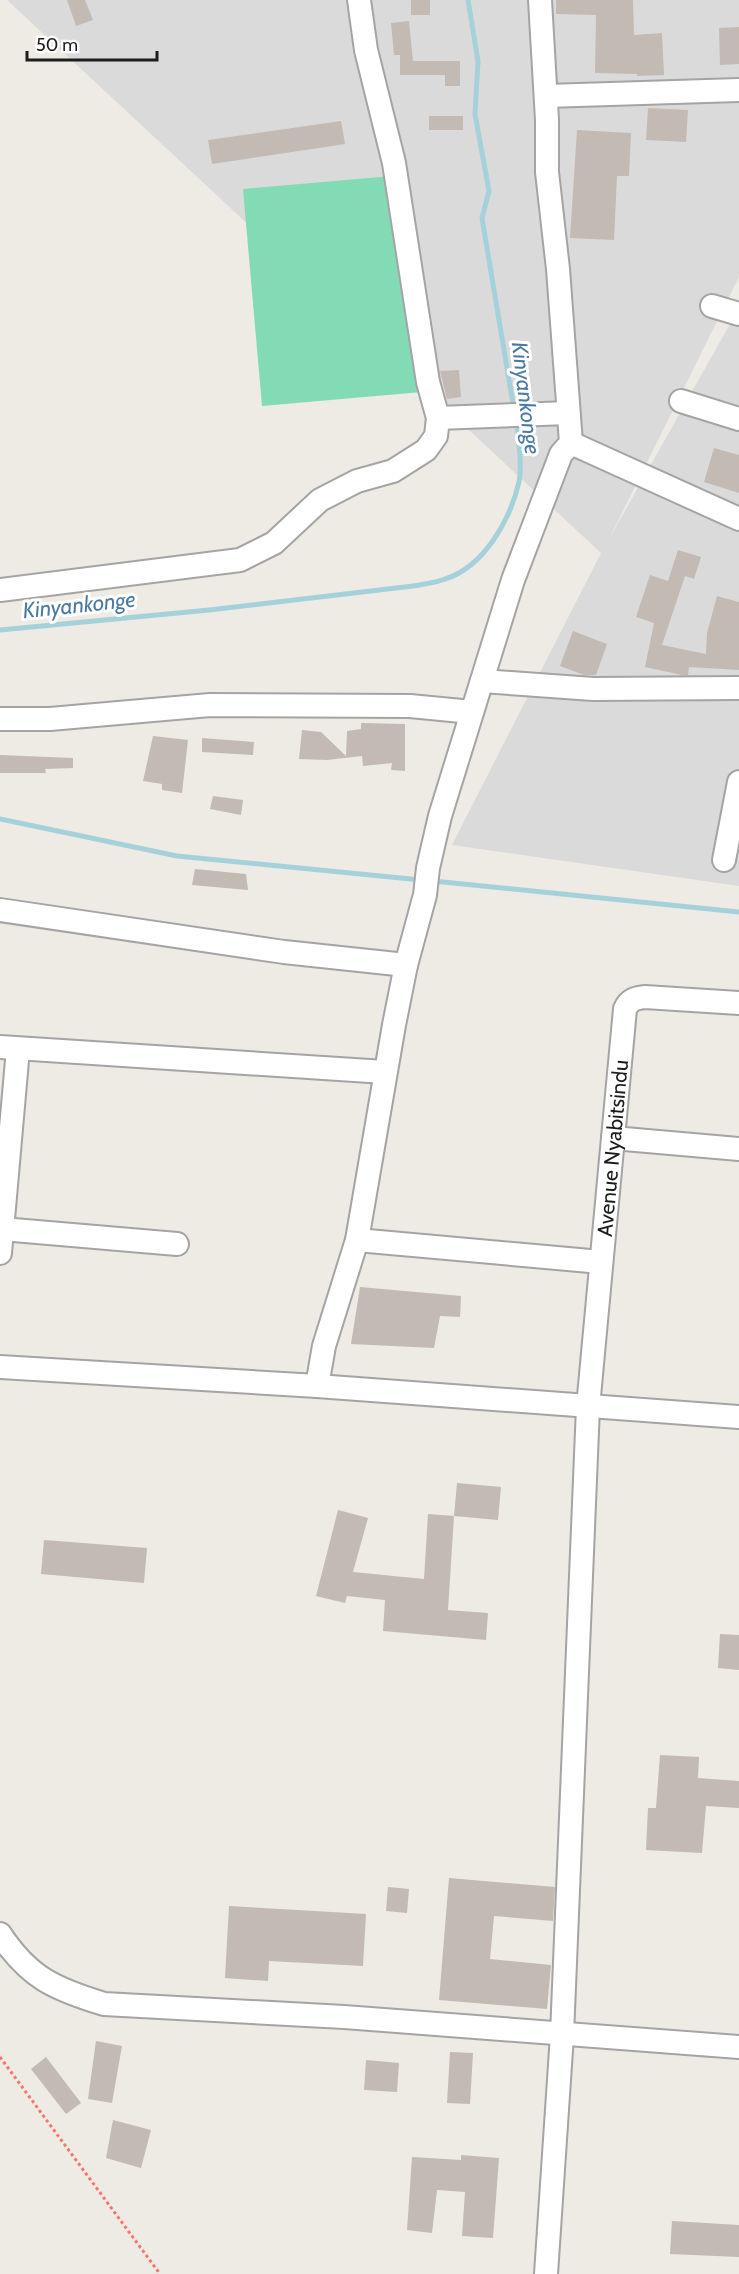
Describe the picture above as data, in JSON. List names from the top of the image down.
{
  "streets": {
    "street": ["Avenue Nyabitsindu"]
  },
  "water": ["Kinyankonge"],
  "scale_bar": "50 m"
}
